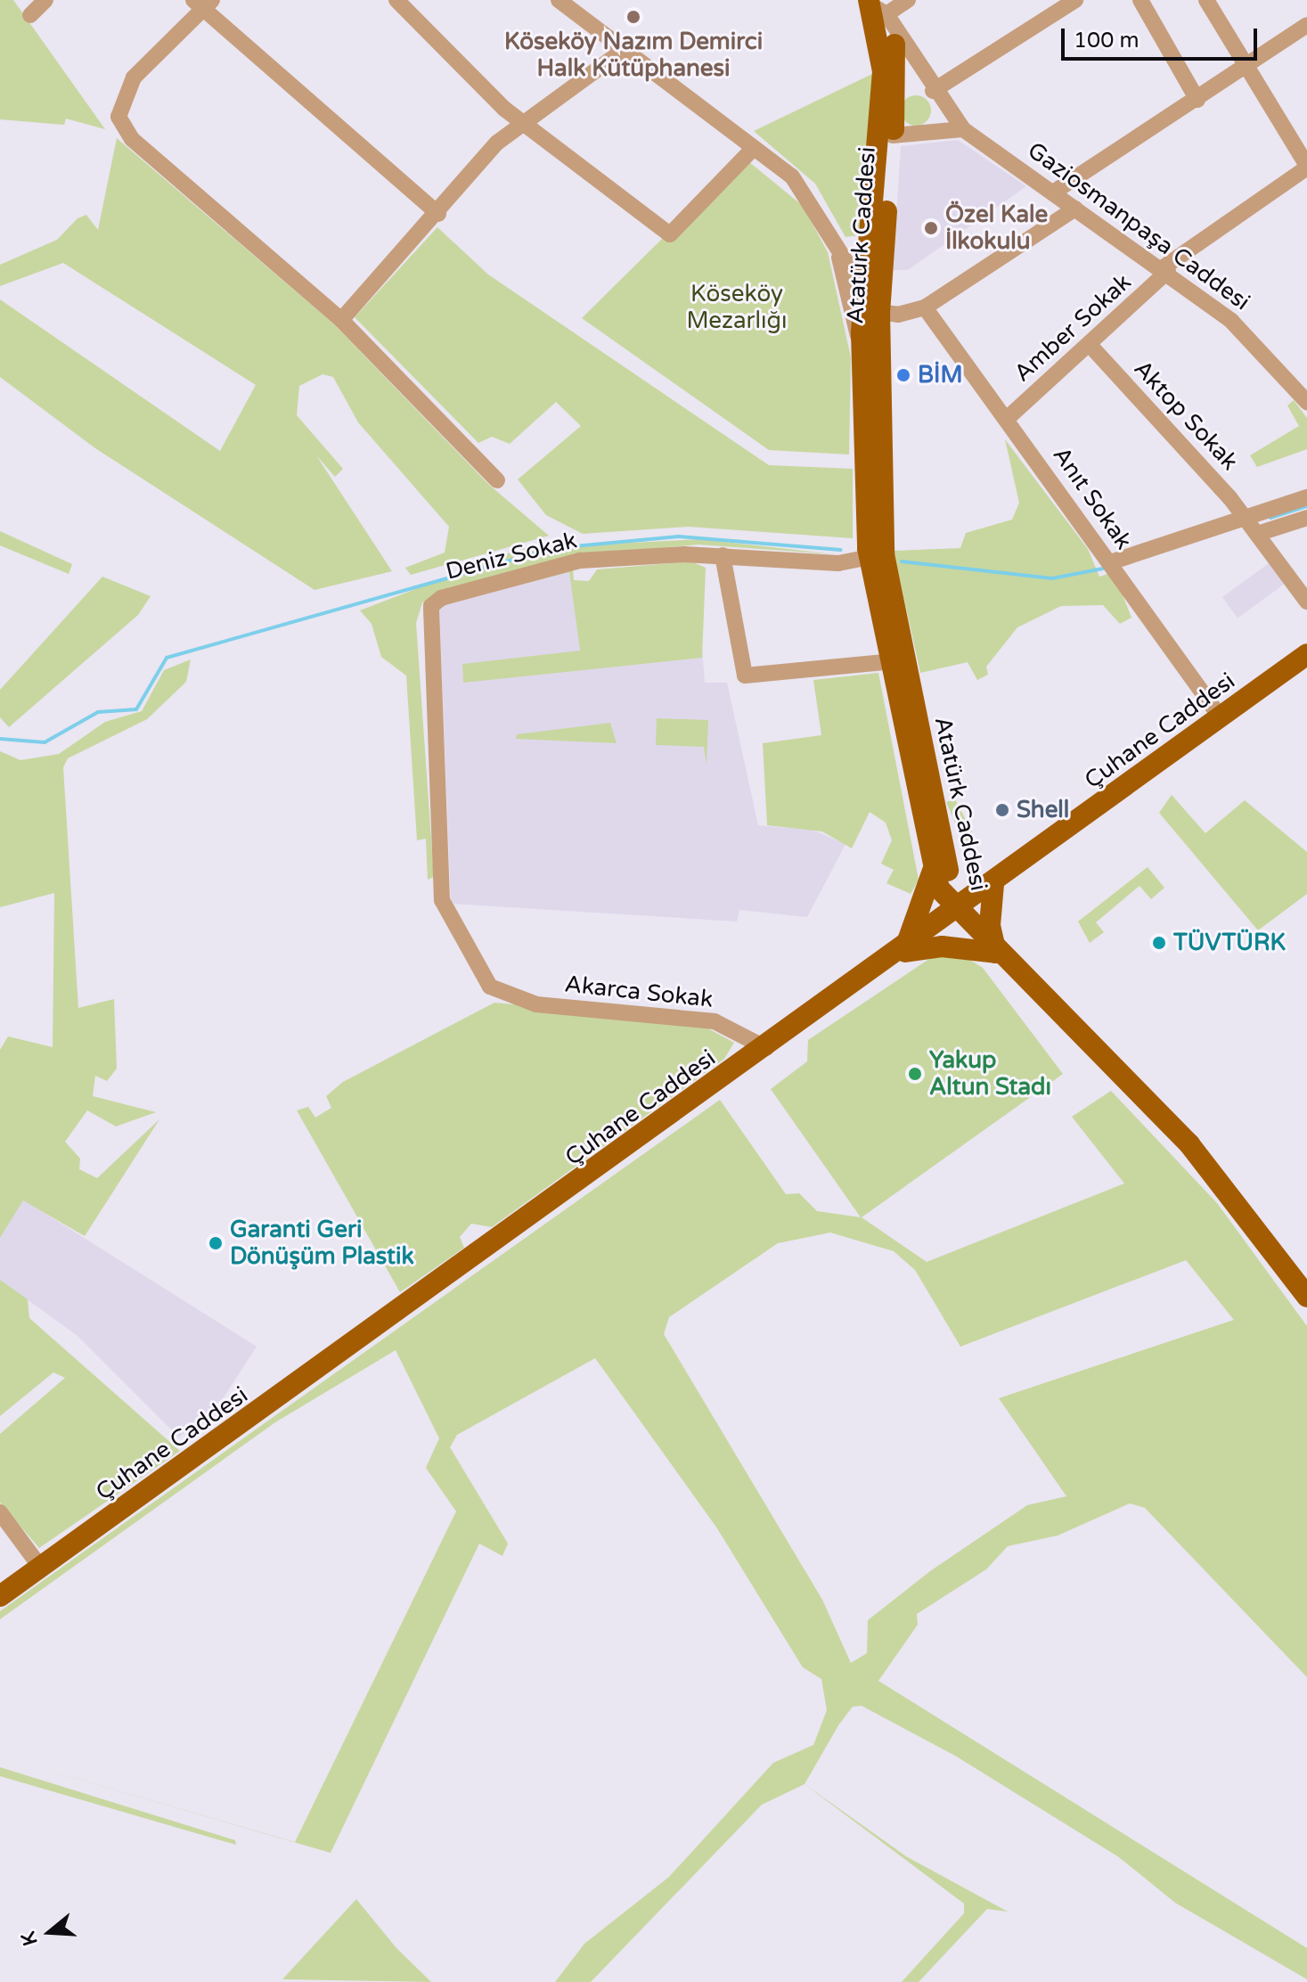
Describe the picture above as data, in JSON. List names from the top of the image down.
{
  "streets": {
    "main road": ["Atatürk Caddesi", "Çuhane Caddesi"],
    "street": [
      "Gaziosmanpaşa Caddesi",
      "Amber Sokak",
      "Aktop Sokak",
      "Anıt Sokak",
      "Deniz Sokak",
      "Akarca Sokak"
    ]
  },
  "crossings": [
    ["Gaziosmanpaşa Caddesi", "Atatürk Caddesi"],
    ["Gaziosmanpaşa Caddesi", "Amber Sokak"],
    ["Atatürk Caddesi", "Deniz Sokak"],
    ["Atatürk Caddesi", "Çuhane Caddesi"],
    ["Amber Sokak", "Aktop Sokak"],
    ["Amber Sokak", "Anıt Sokak"],
    ["Anıt Sokak", "Çuhane Caddesi"],
    ["Deniz Sokak", "Akarca Sokak"],
    ["Çuhane Caddesi", "Akarca Sokak"]
  ],
  "parks": ["Köseköy Mezarlığı"],
  "places": [
    "Köseköy Nazım Demirci Halk Kütüphanesi",
    "Özel Kale İlkokulu",
    "BİM",
    "Shell",
    "TÜVTÜRK",
    "Yakup Altun Stadı",
    "Garanti Geri Dönüşüm Plastik"
  ],
  "scale_bar": "100 m",
  "north": "left"
}
